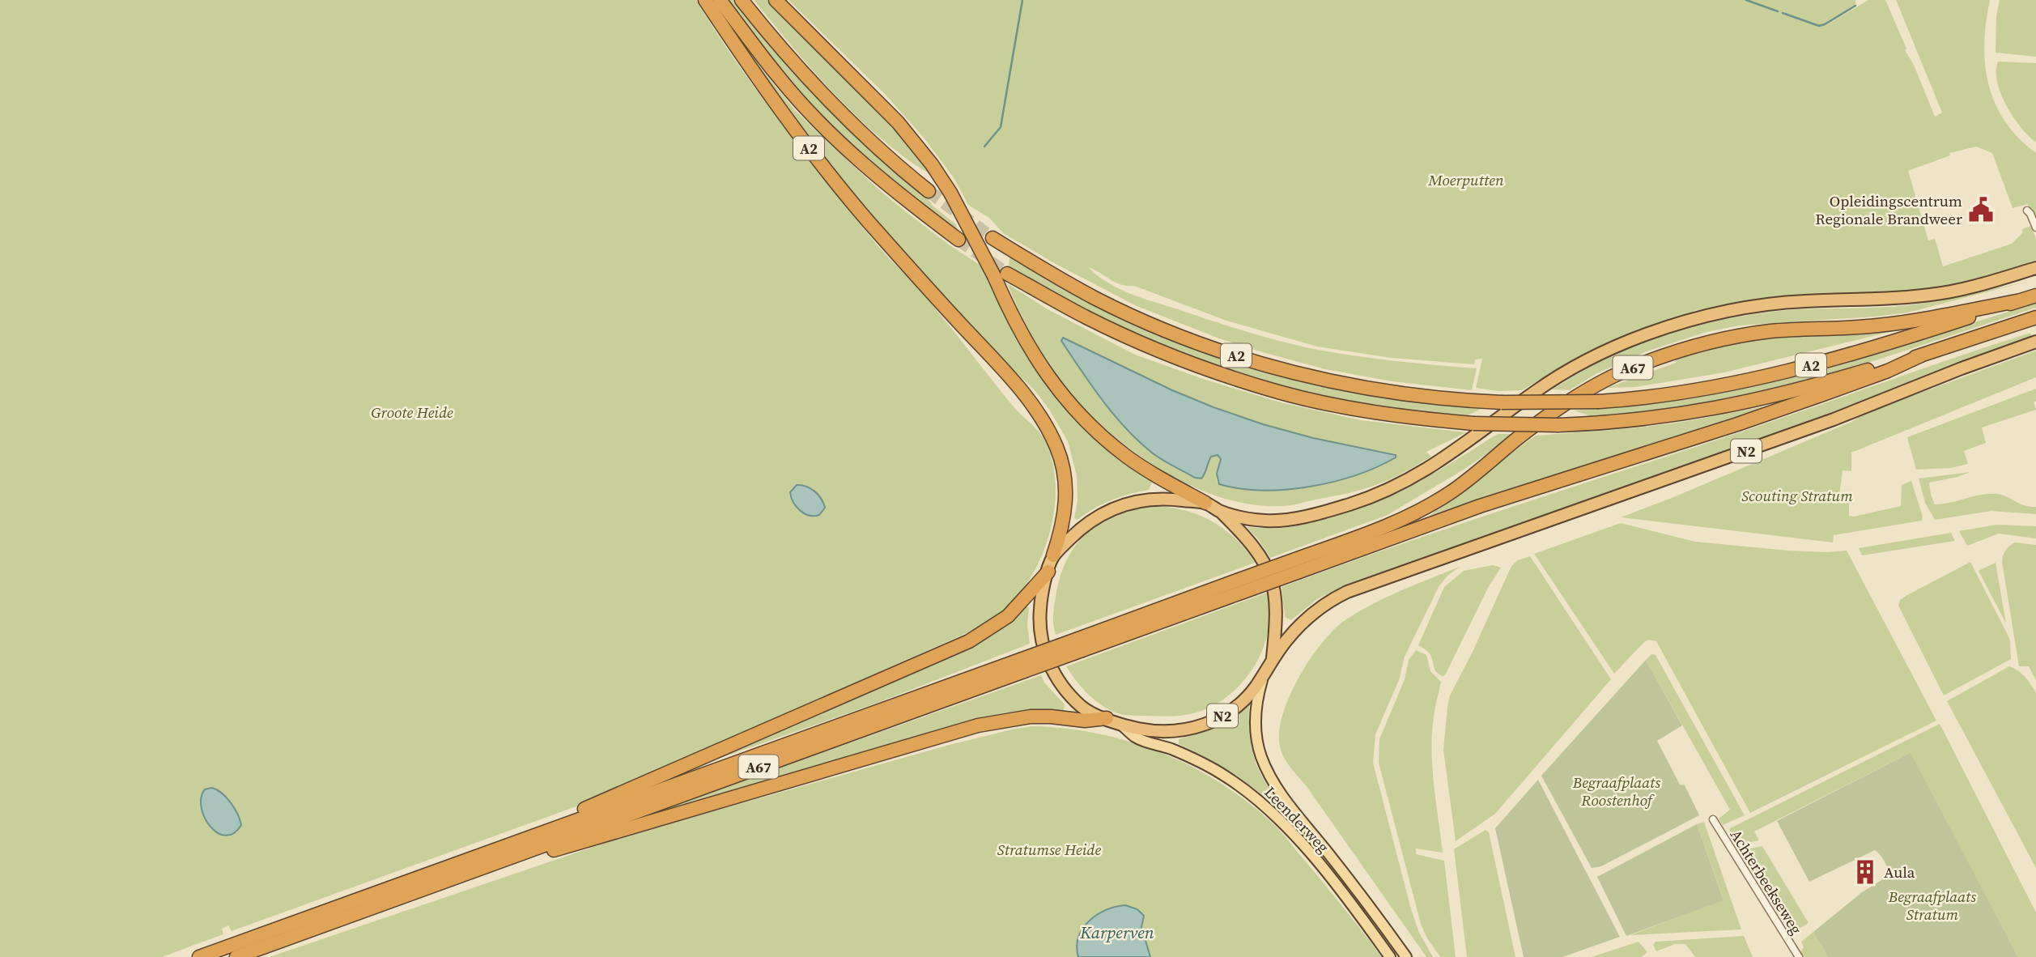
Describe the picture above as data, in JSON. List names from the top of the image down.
{
  "streets": {
    "highway": ["A2", "A67", "N2"],
    "main road": ["Leenderweg"],
    "street": ["Achterbeekseweg"]
  },
  "crossings": [
    ["A2", "A67"],
    ["A2", "N2"],
    ["A67", "N2"],
    ["N2", "Leenderweg"]
  ],
  "water": ["Karperven"],
  "parks": [
    "Moerputten",
    "Groote Heide",
    "Scouting Stratum",
    "Begraafplaats Roostenhof",
    "Stratumse Heide",
    "Begraafplaats Stratum"
  ],
  "places": {
    "public building": ["Opleidingscentrum Regionale Brandweer"],
    "building": ["Aula"]
  }
}
